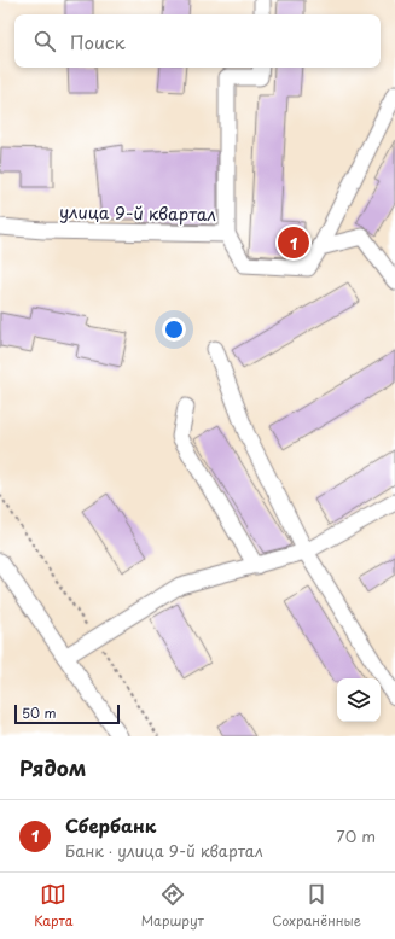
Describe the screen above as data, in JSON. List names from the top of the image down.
{
  "streets": {
    "street": ["улица 9-й квартал"]
  },
  "scale_bar": "50 m",
  "page": {
    "search": "Поиск",
    "pins": "1",
    "scale": "50 m",
    "heading": "Рядом",
    "list": [
      {
        "mark": "1",
        "name": "Сбербанк",
        "note": "Банк · улица 9-й квартал",
        "value": "70 m"
      }
    ],
    "nav": ["Карта", "Маршрут", "Сохранённые"]
  }
}
